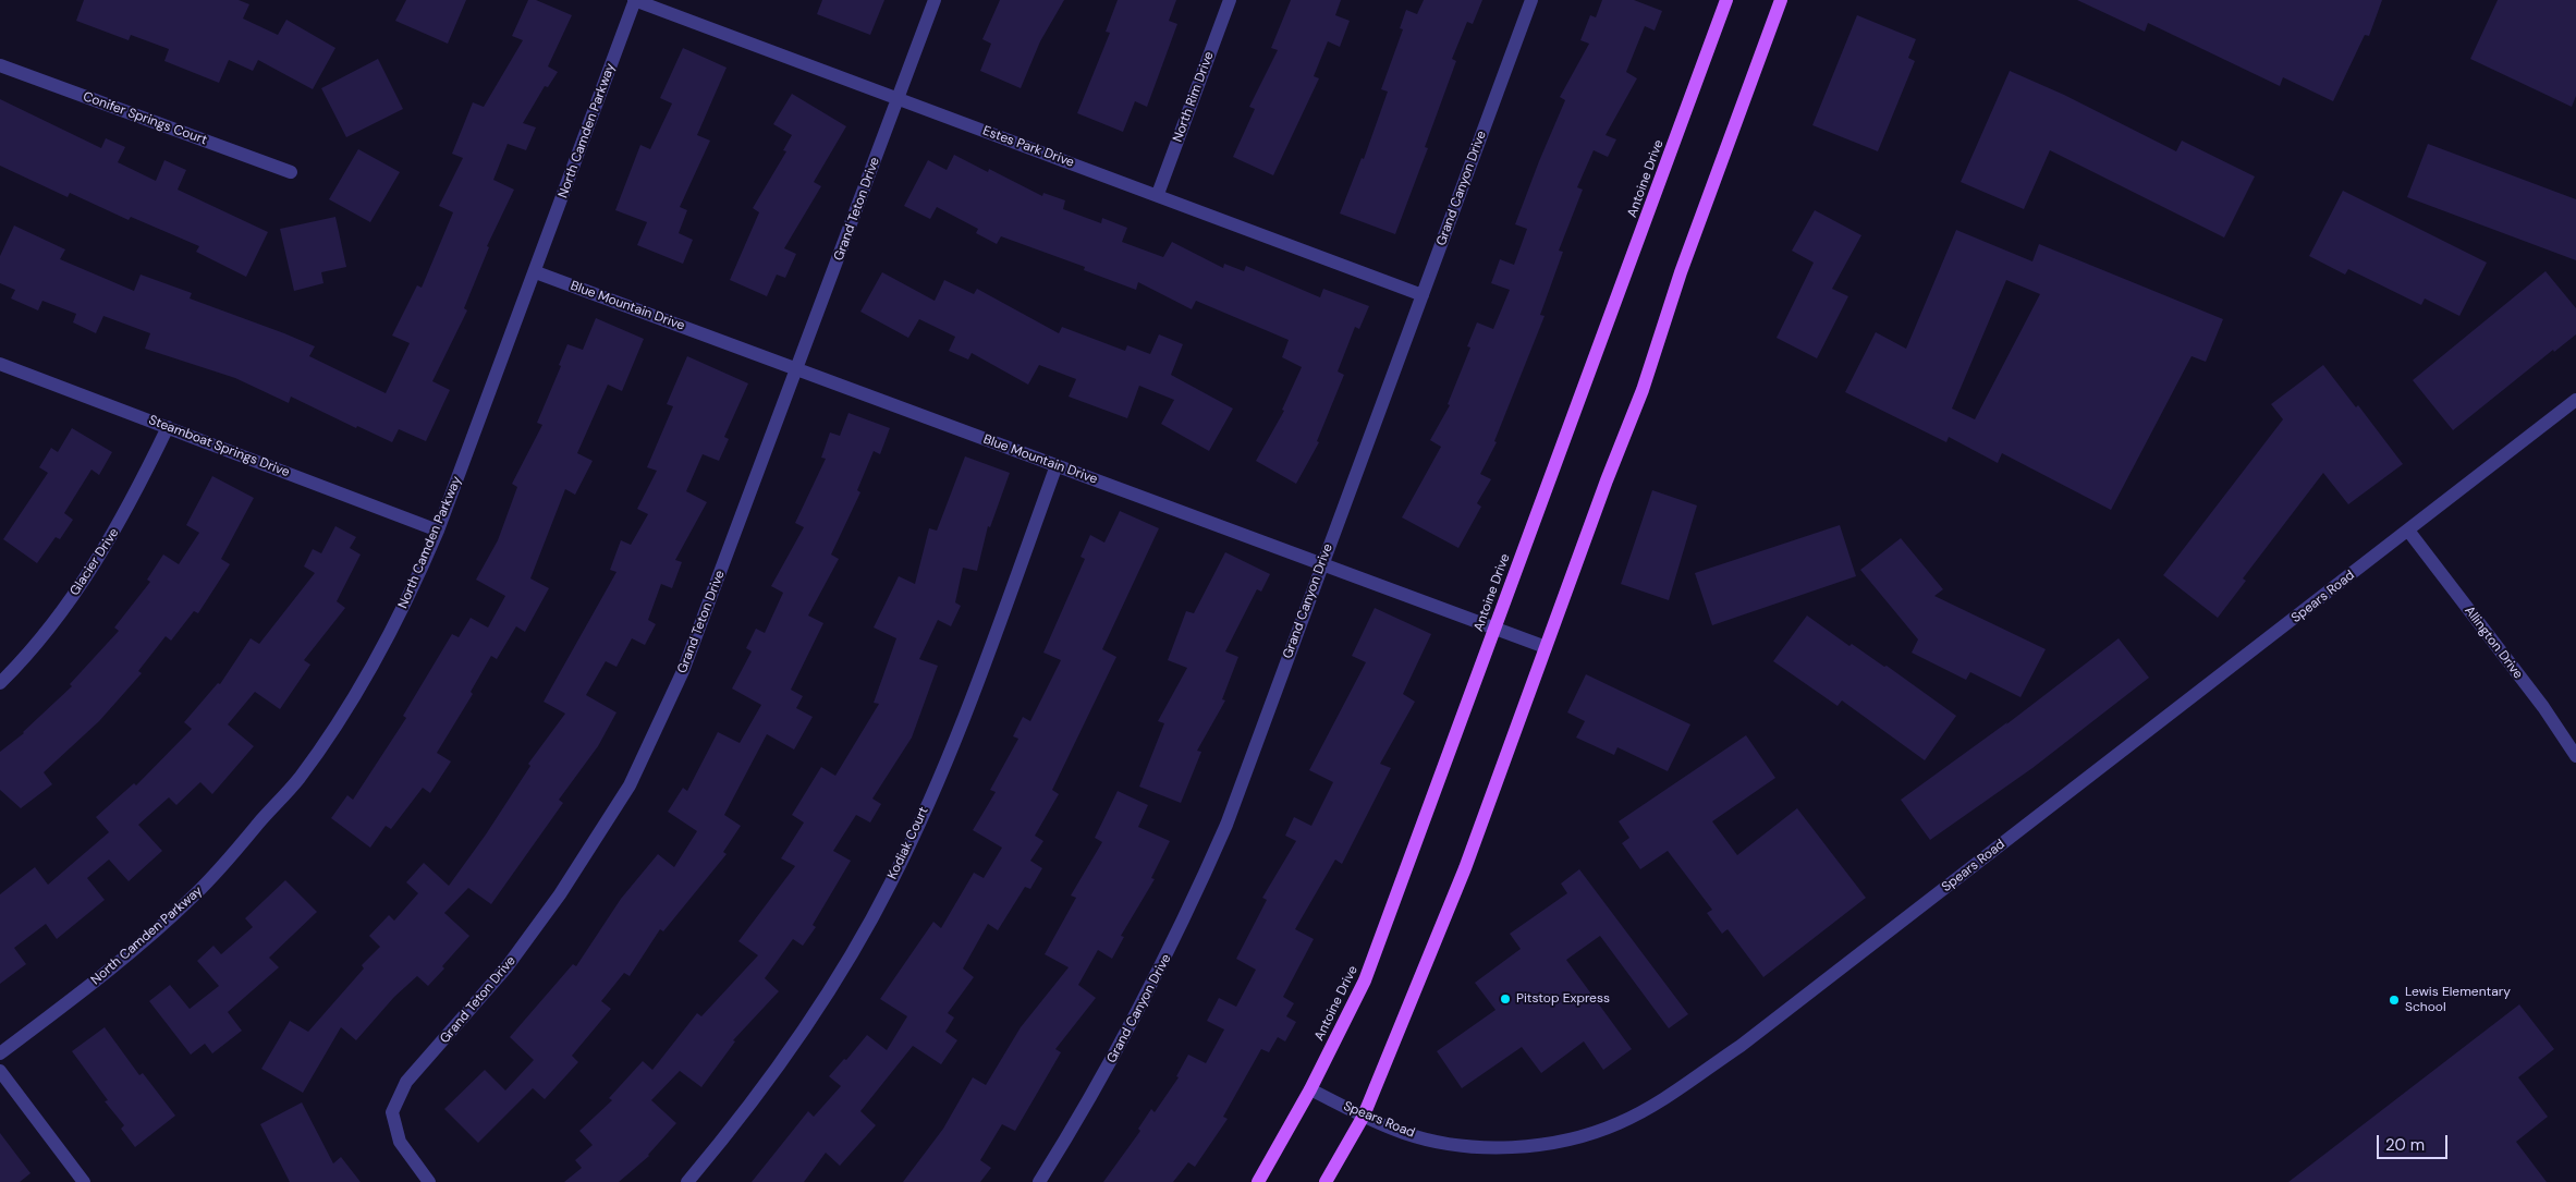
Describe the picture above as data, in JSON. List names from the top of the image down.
{
  "streets": {
    "main road": ["Antoine Drive"],
    "street": [
      "North Rim Drive",
      "Conifer Springs Court",
      "North Camden Parkway",
      "Estes Park Drive",
      "Grand Canyon Drive",
      "Grand Teton Drive",
      "Blue Mountain Drive",
      "Steamboat Springs Drive",
      "Glacier Drive",
      "Spears Road",
      "Allington Drive",
      "Kodiak Court"
    ]
  },
  "crossings": [
    ["North Rim Drive", "Estes Park Drive"],
    ["North Camden Parkway", "Estes Park Drive"],
    ["North Camden Parkway", "Blue Mountain Drive"],
    ["North Camden Parkway", "Steamboat Springs Drive"],
    ["Estes Park Drive", "Grand Canyon Drive"],
    ["Estes Park Drive", "Grand Teton Drive"],
    ["Antoine Drive", "Blue Mountain Drive"],
    ["Antoine Drive", "Spears Road"],
    ["Grand Canyon Drive", "Blue Mountain Drive"],
    ["Grand Teton Drive", "Blue Mountain Drive"],
    ["Blue Mountain Drive", "Kodiak Court"],
    ["Steamboat Springs Drive", "Glacier Drive"],
    ["Spears Road", "Allington Drive"]
  ],
  "places": ["Pitstop Express", "Lewis Elementary School"],
  "scale_bar": "20 m"
}
